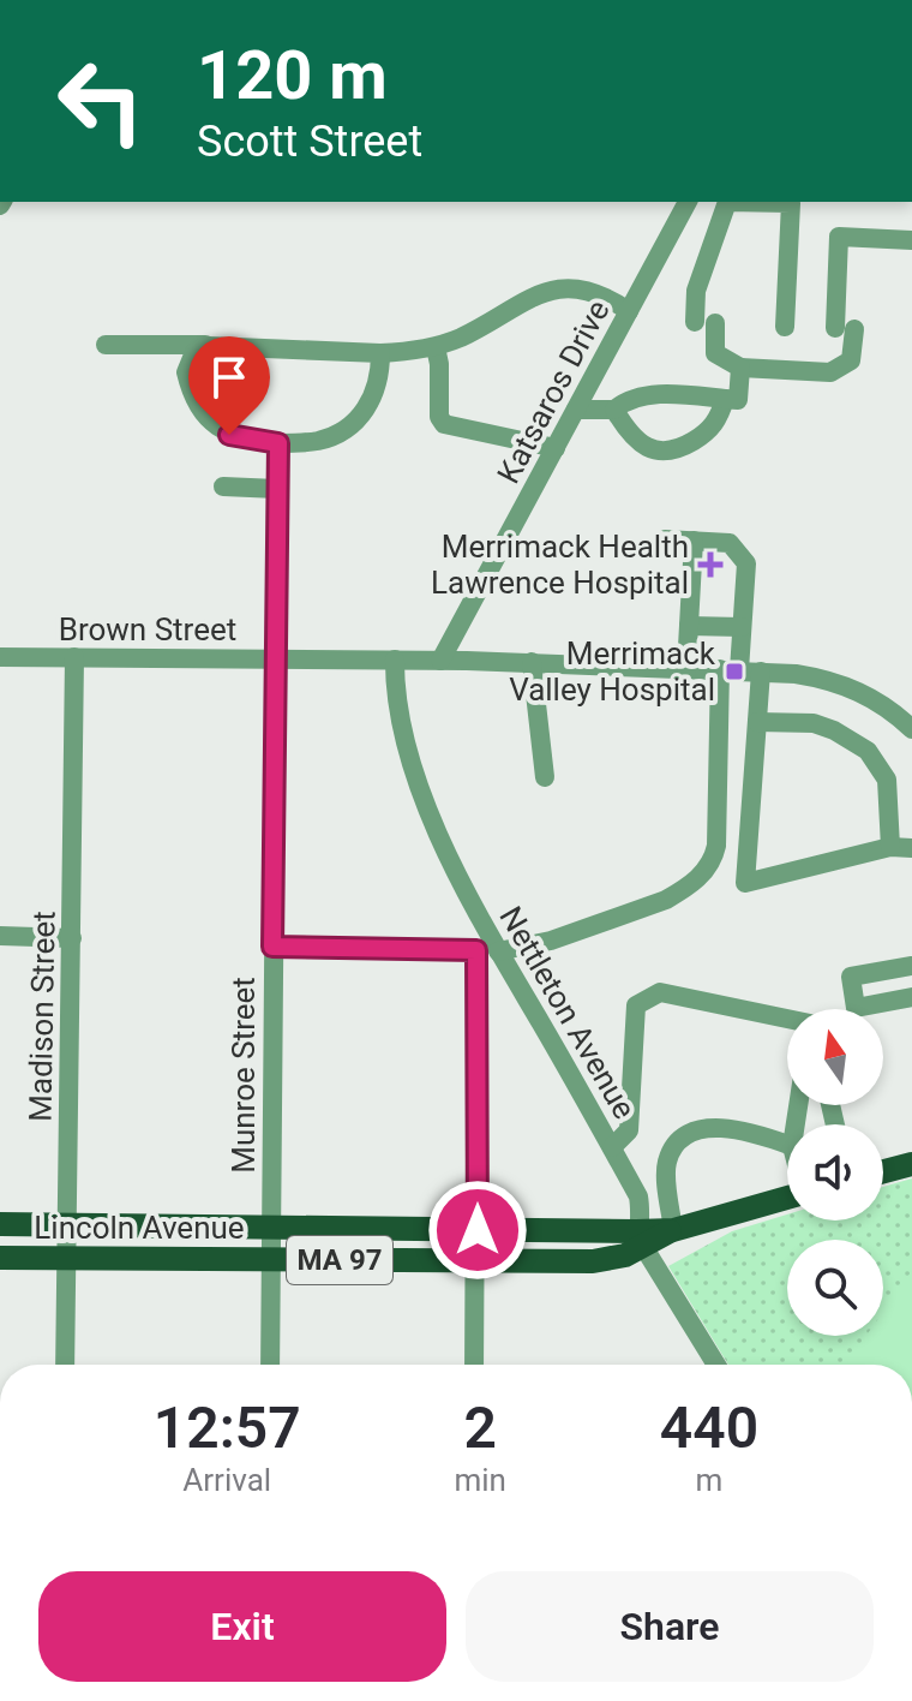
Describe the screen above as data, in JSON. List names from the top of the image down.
{
  "streets": {
    "main road": ["Lincoln Avenue", "MA 97"],
    "street": [
      "Katsaros Drive",
      "Brown Street",
      "Nettleton Avenue",
      "Madison Street",
      "Munroe Street"
    ]
  },
  "crossings": [
    ["Katsaros Drive", "Brown Street"],
    ["Brown Street", "Nettleton Avenue"],
    ["Brown Street", "Madison Street"],
    ["Brown Street", "Munroe Street"],
    ["Nettleton Avenue", "Lincoln Avenue"],
    ["Madison Street", "Lincoln Avenue"],
    ["Munroe Street", "Lincoln Avenue"]
  ],
  "places": {
    "health": ["Merrimack Health Lawrence Hospital"],
    "transit": ["Merrimack Valley Hospital"]
  },
  "north": "top",
  "page": {
    "turn": ["120 m", "Scott Street"],
    "eta": [
      "12:57",
      "Arrival",
      "2",
      "min",
      "440",
      "m"
    ],
    "buttons": ["Exit", "Share"]
  }
}
